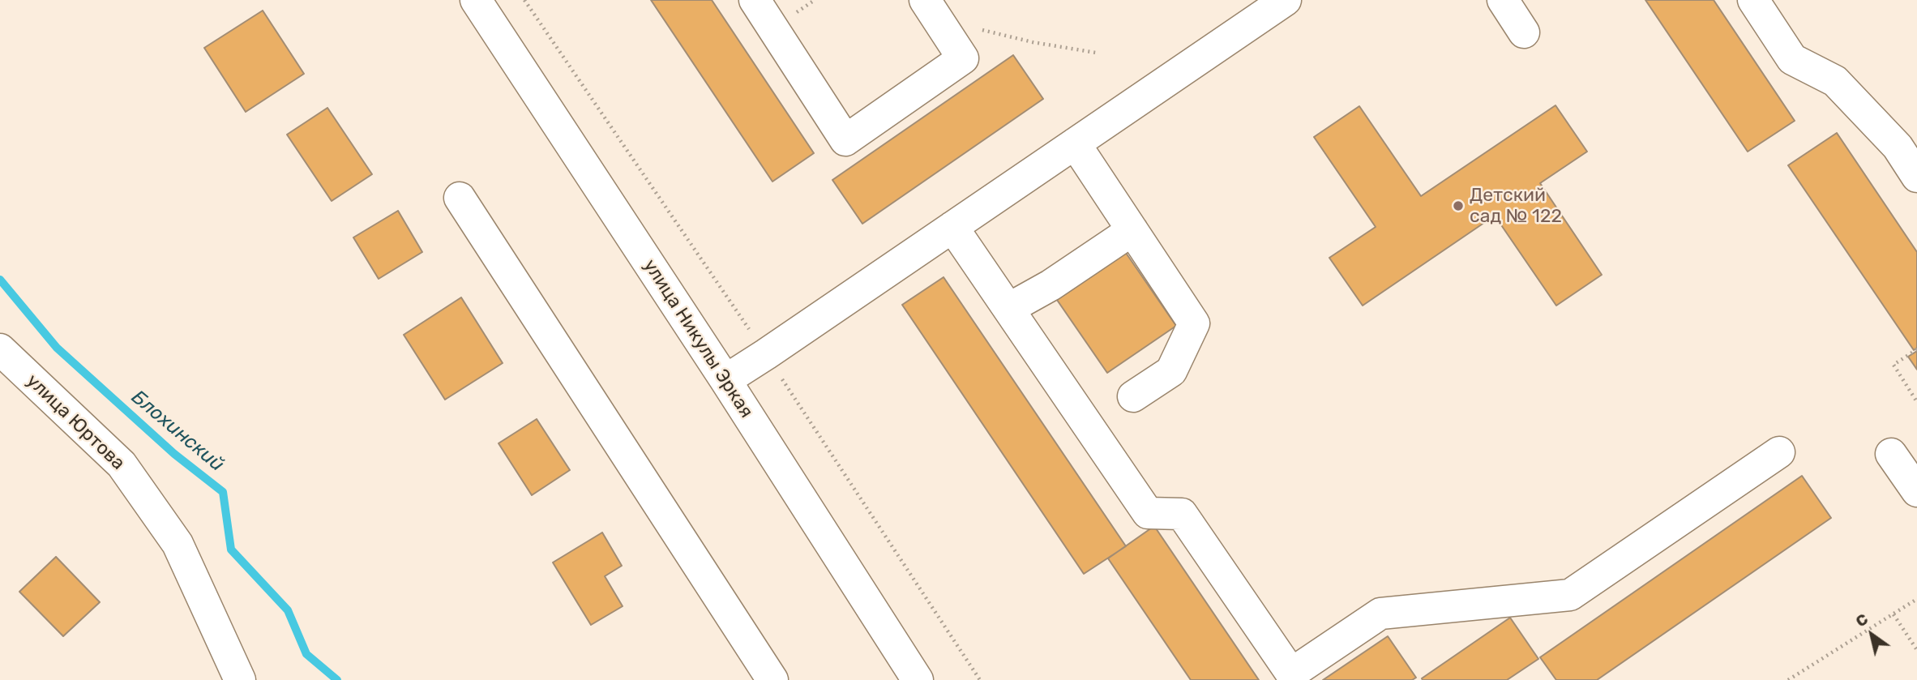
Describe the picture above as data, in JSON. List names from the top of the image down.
{
  "streets": {
    "street": ["улица Никулы Эркая", "улица Юртова"]
  },
  "water": ["Блохинский"],
  "places": ["Детский сад № 122"],
  "north": "top left"
}
